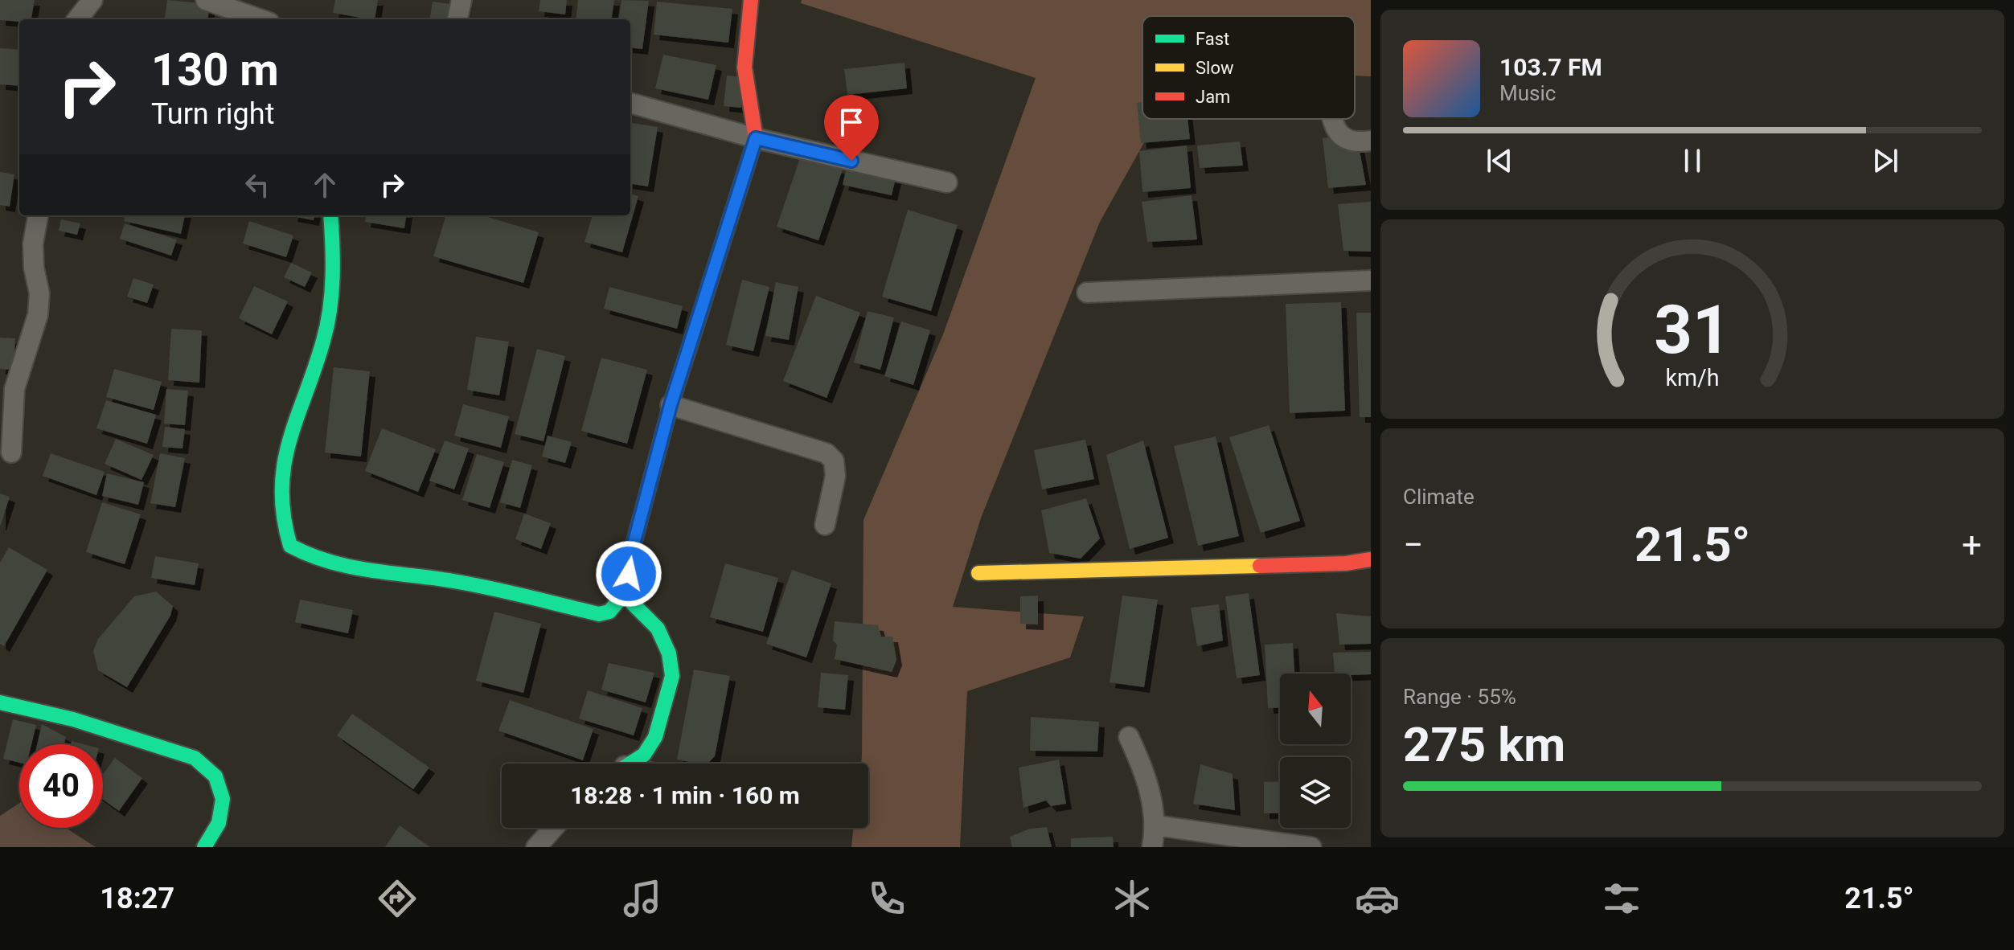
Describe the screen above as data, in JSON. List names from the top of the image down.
{
  "legend": ["Fast", "Slow", "Jam"],
  "north": "top",
  "page": {
    "turn": ["130 m", "Turn right"],
    "song": ["103.7 FM", "Music"],
    "tile": [
      "Climate",
      ["Range · 55%", "275 km"]
    ],
    "heat": ["−", "21.5°", "+"],
    "limit": "40",
    "trip": "18:28 · 1 min · 160 m",
    "tabs": ["18:27", "21.5°"],
    "gauge": ["31", "km/h"]
  }
}
